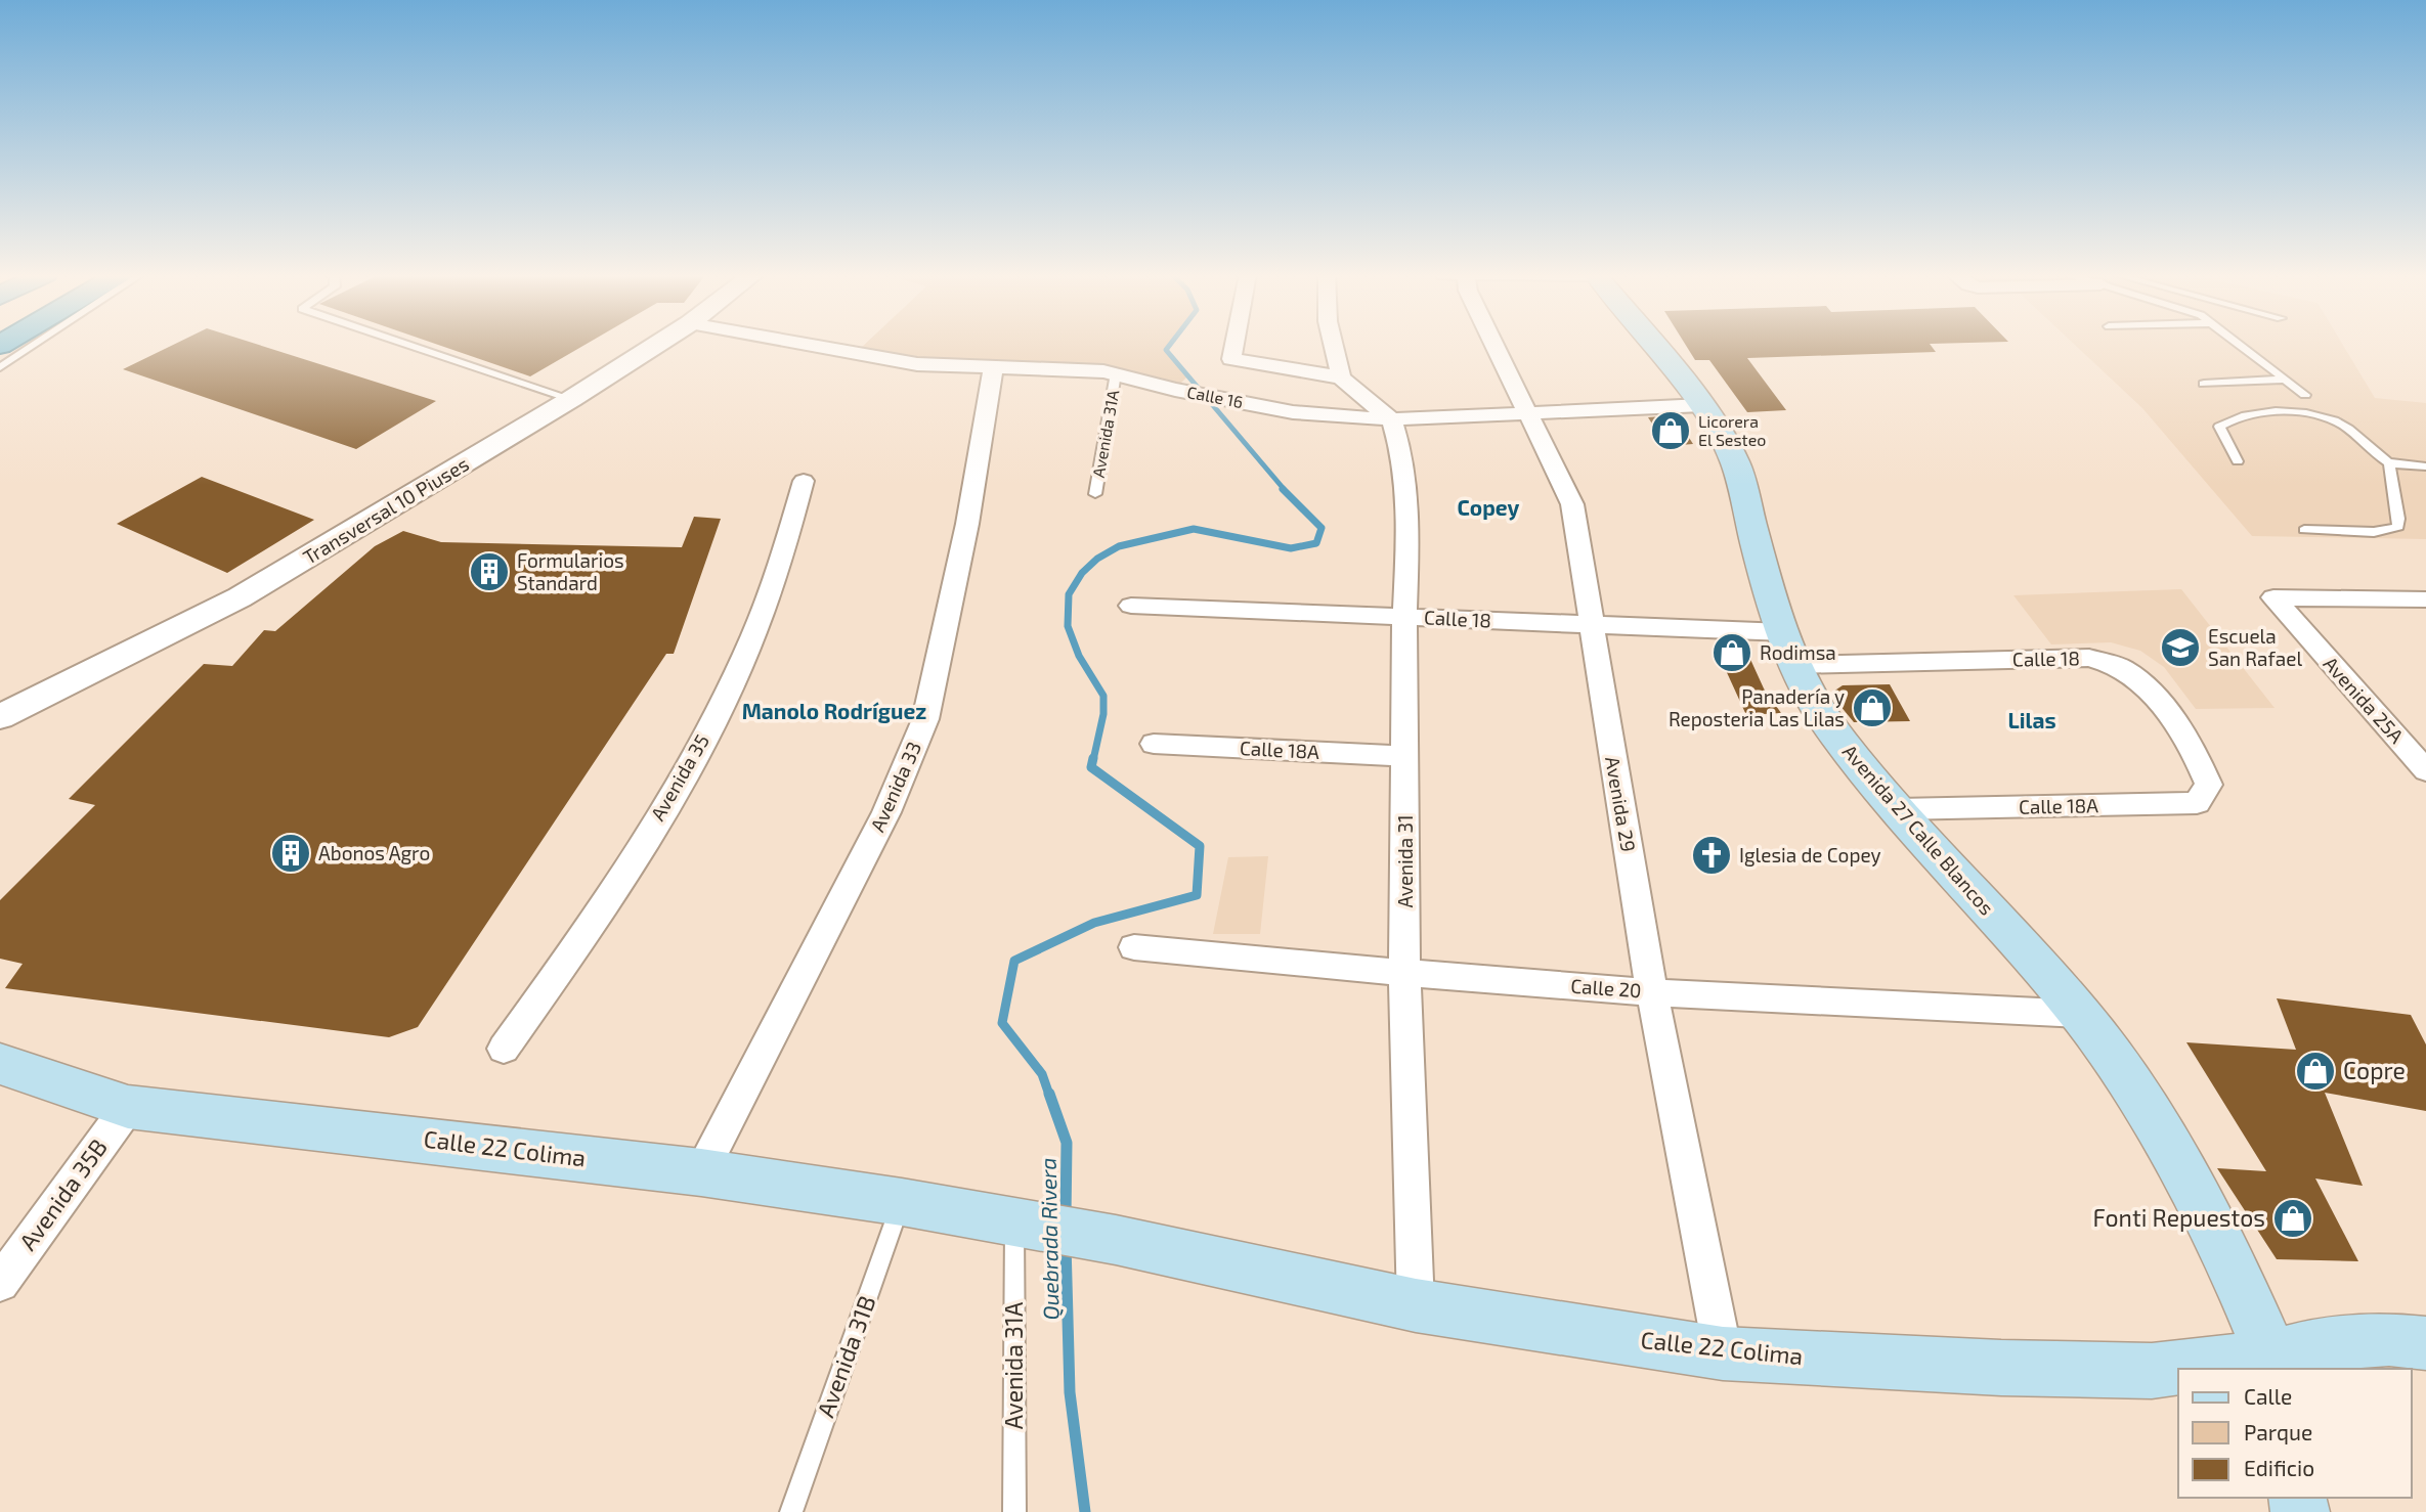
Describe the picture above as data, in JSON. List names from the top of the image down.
{
  "streets": {
    "main road": ["Avenida 27 Calle Blancos", "Calle 22 Colima"],
    "street": [
      "Calle 16",
      "Transversal 10 Piuses",
      "Calle 18",
      "Avenida 25A",
      "Calle 18A",
      "Avenida 35",
      "Avenida 33",
      "Avenida 29",
      "Avenida 31",
      "Calle 20",
      "Avenida 35B"
    ],
    "lane": ["Avenida 31A", "Avenida 31B"]
  },
  "crossings": [
    ["Calle 16", "Avenida 31A"],
    ["Calle 16", "Avenida 33"],
    ["Calle 16", "Avenida 29"],
    ["Calle 16", "Avenida 27 Calle Blancos"],
    ["Calle 16", "Avenida 31"],
    ["Avenida 31A", "Calle 22 Colima"],
    ["Calle 18", "Calle 18A"],
    ["Calle 18", "Avenida 29"],
    ["Calle 18", "Avenida 27 Calle Blancos"],
    ["Calle 18", "Avenida 31"],
    ["Calle 18A", "Avenida 27 Calle Blancos"],
    ["Calle 18A", "Avenida 31"],
    ["Avenida 33", "Calle 22 Colima"],
    ["Avenida 29", "Calle 20"],
    ["Avenida 29", "Calle 22 Colima"],
    ["Avenida 27 Calle Blancos", "Calle 20"],
    ["Avenida 27 Calle Blancos", "Calle 22 Colima"],
    ["Avenida 31", "Calle 20"],
    ["Avenida 31", "Calle 22 Colima"],
    ["Calle 22 Colima", "Avenida 35B"],
    ["Calle 22 Colima", "Avenida 31B"]
  ],
  "districts": ["Copey", "Manolo Rodríguez", "Lilas"],
  "water": ["Quebrada Rivera"],
  "places": {
    "shop": [
      "Licorera El Sesteo",
      "Rodimsa",
      "Panadería y Reposteria Las Lilas",
      "Copre",
      "Fonti Repuestos"
    ],
    "building": ["Formularios Standard", "Abonos Agro"],
    "school or university": ["Escuela San Rafael"],
    "church": ["Iglesia de Copey"]
  },
  "legend": ["Calle", "Parque", "Edificio"]
}
